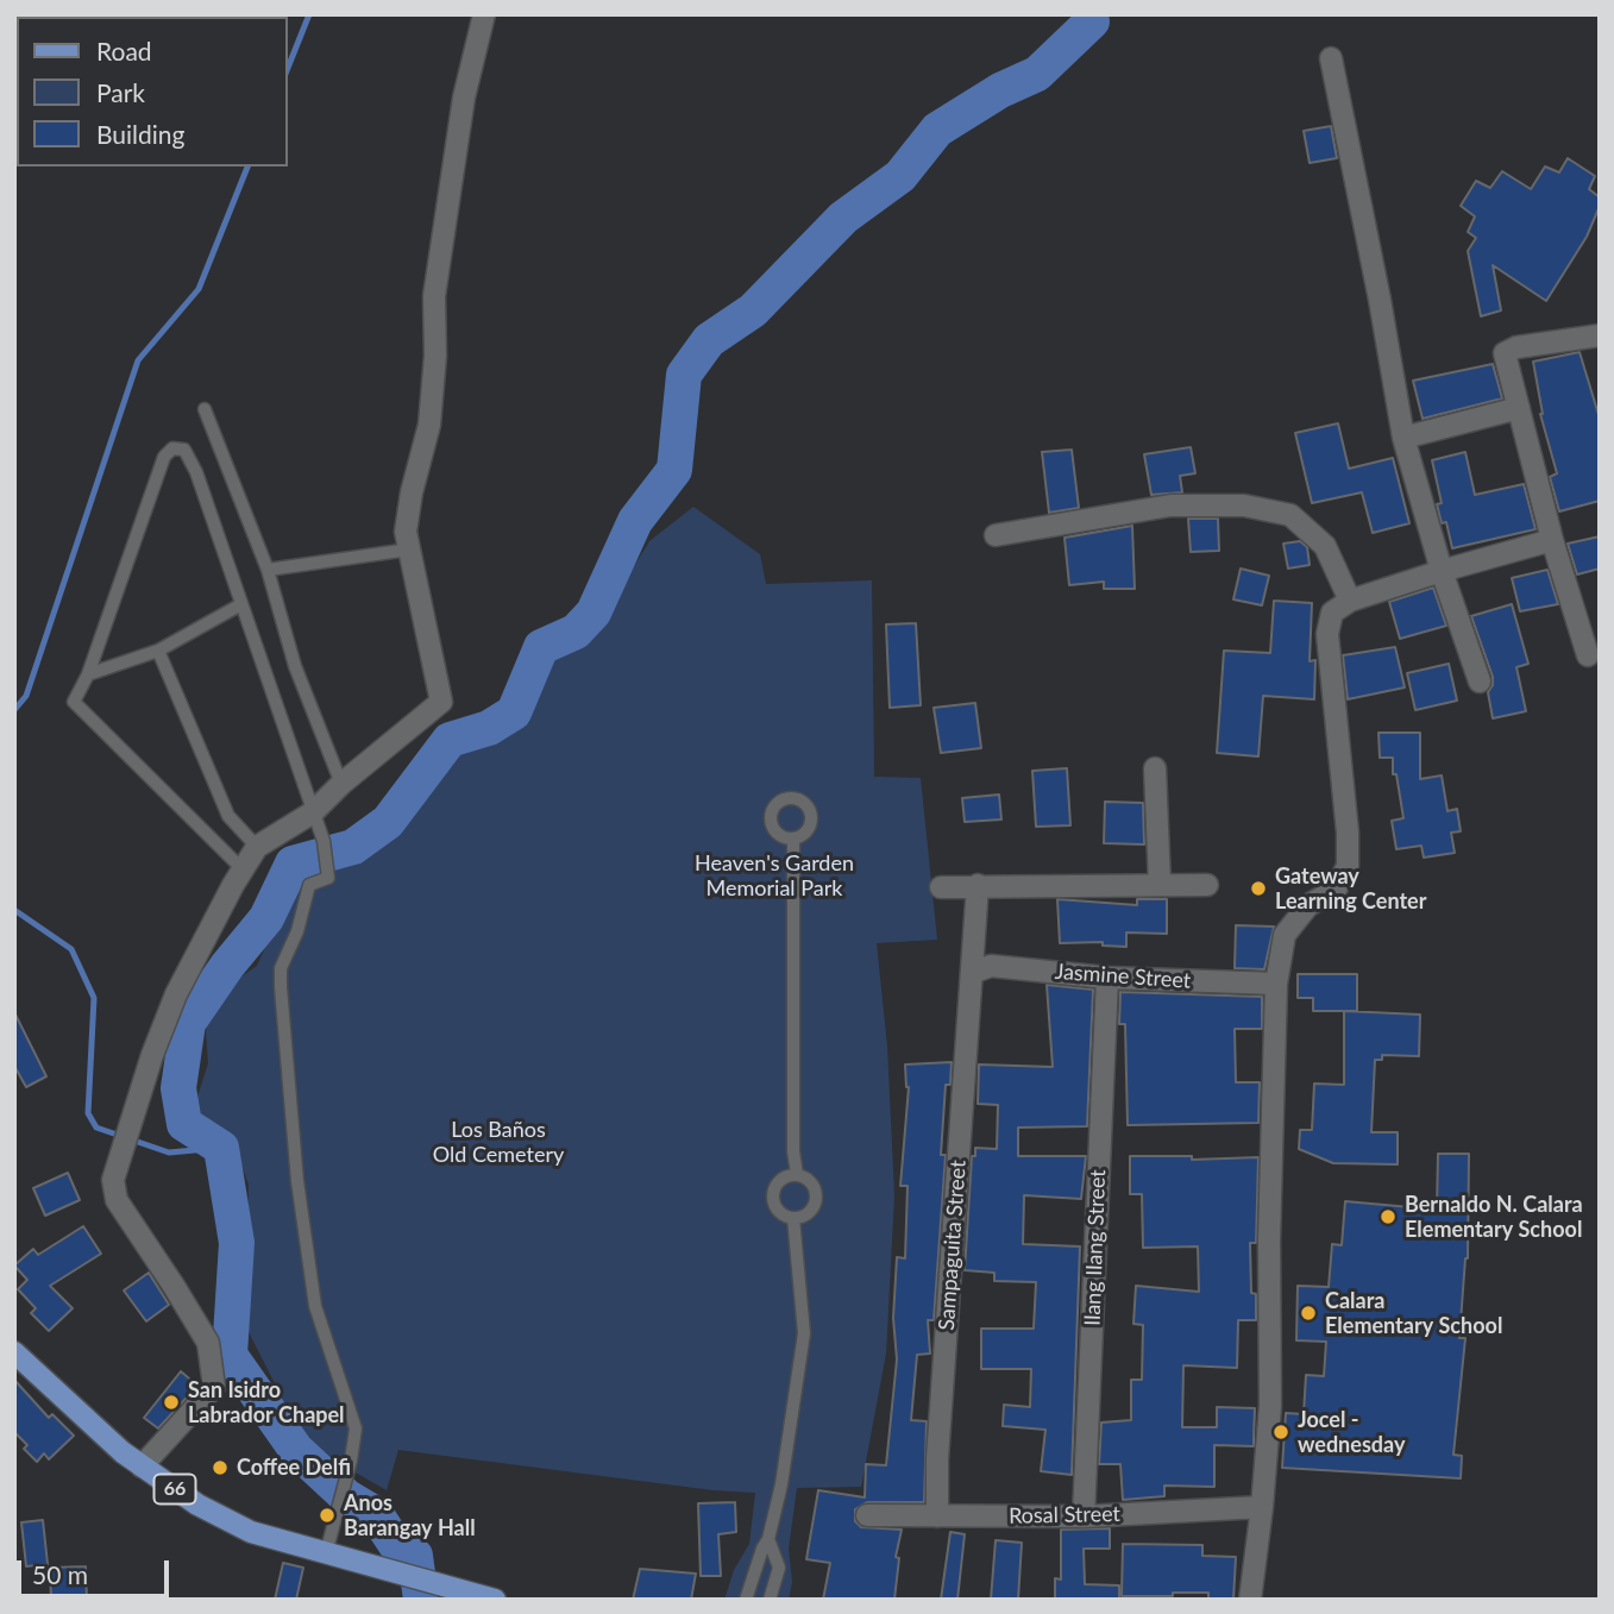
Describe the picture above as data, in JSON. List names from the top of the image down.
{
  "streets": {
    "main road": ["66"],
    "street": [
      "Jasmine Street",
      "Sampaguita Street",
      "Ilang Ilang Street",
      "Rosal Street"
    ]
  },
  "crossings": [
    ["Jasmine Street", "Sampaguita Street"],
    ["Jasmine Street", "Ilang Ilang Street"],
    ["Sampaguita Street", "Rosal Street"],
    ["Ilang Ilang Street", "Rosal Street"]
  ],
  "parks": ["Heaven's Garden Memorial Park", "Los Baños Old Cemetery"],
  "places": [
    "Gateway Learning Center",
    "Bernaldo N. Calara Elementary School",
    "Calara Elementary School",
    "San Isidro Labrador Chapel",
    "Jocel - wednesday",
    "Coffee Delfi",
    "Anos Barangay Hall"
  ],
  "legend": ["Road", "Park", "Building"],
  "scale_bar": "50 m"
}
